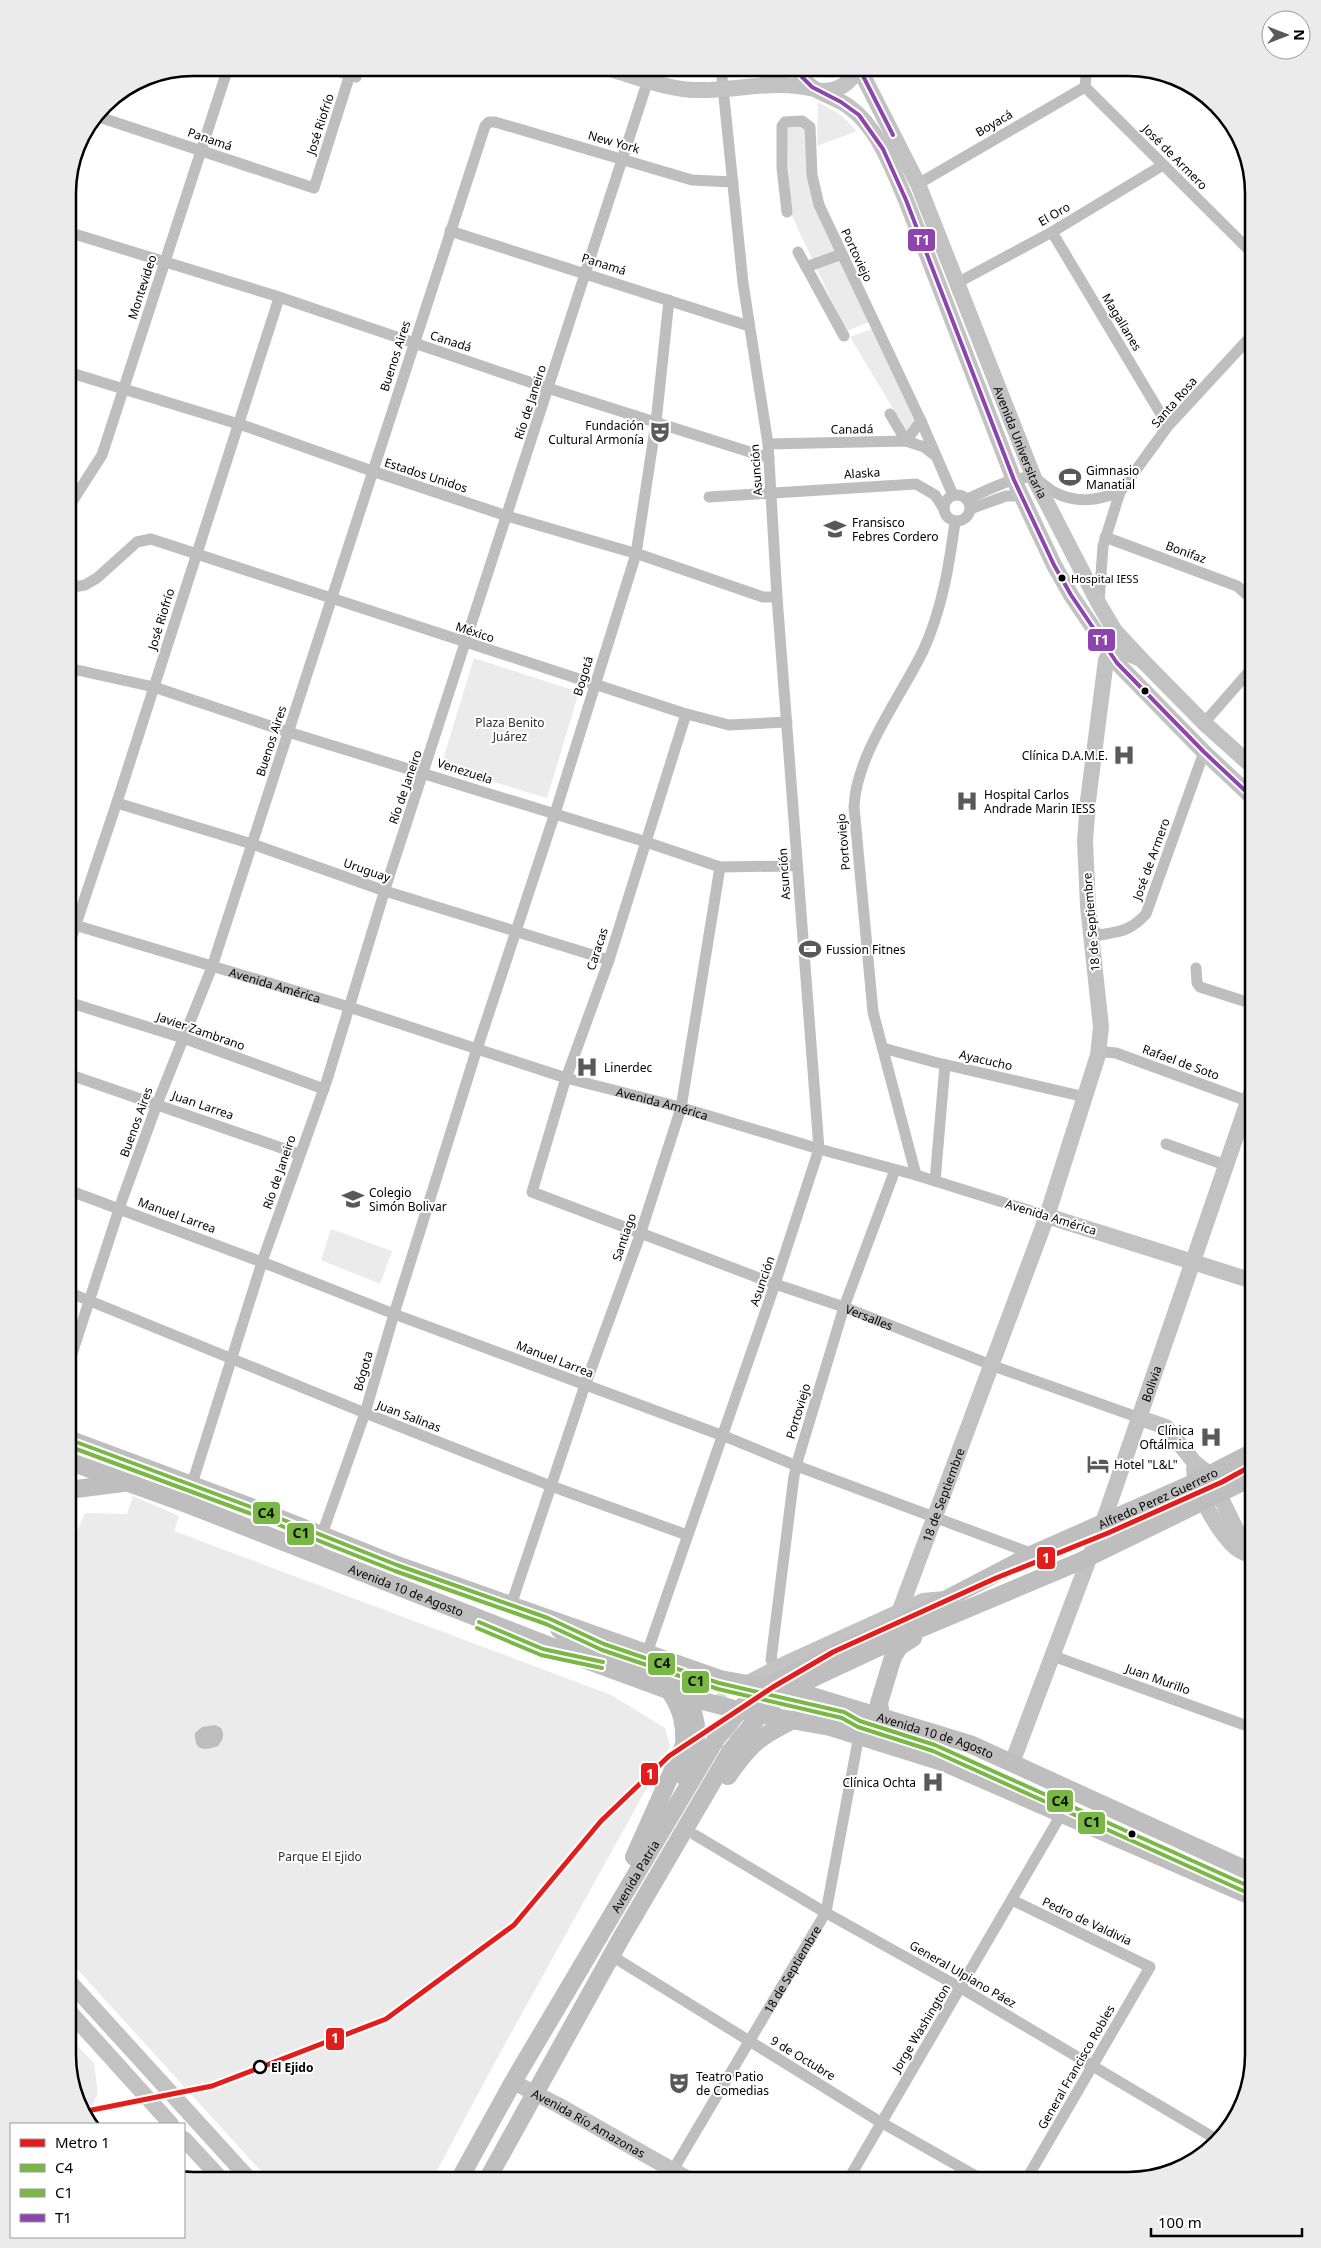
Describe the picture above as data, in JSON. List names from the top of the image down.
{
  "streets": {
    "main road": ["Alfredo Perez Guerrero", "Avenida 10 de Agosto", "Avenida Patria"],
    "street": [
      "Boyacá",
      "José Riofrío",
      "Panamá",
      "New York",
      "José de Armero",
      "El Oro",
      "Portoviejo",
      "Montevideo",
      "Magallanes",
      "Canadá",
      "Buenos Aires",
      "Río de Janeiro",
      "Santa Rosa",
      "Avenida Universitaria",
      "Asunción",
      "Alaska",
      "Estados Unidos",
      "Bonifaz",
      "México",
      "Bogotá",
      "Venezuela",
      "Uruguay",
      "18 de Septiembre",
      "Caracas",
      "Avenida América",
      "Javier Zambrano",
      "Ayacucho",
      "Rafael de Soto",
      "Juan Larrea",
      "Manuel Larrea",
      "Santiago",
      "Versalles",
      "Bógota",
      "Bolivia",
      "Juan Salinas",
      "Juan Murillo",
      "Pedro de Valdivia",
      "General Ulpiano Páez",
      "Jorge Washington",
      "9 de Octubre",
      "General Francisco Robles",
      "Avenida Río Amazonas"
    ]
  },
  "crossings": [
    ["Boyacá", "Avenida Universitaria"],
    ["José Riofrío", "Panamá"],
    ["José Riofrío", "Canadá"],
    ["José Riofrío", "Estados Unidos"],
    ["José Riofrío", "México"],
    ["José Riofrío", "Venezuela"],
    ["José Riofrío", "Uruguay"],
    ["Panamá", "Montevideo"],
    ["Panamá", "Buenos Aires"],
    ["Panamá", "Río de Janeiro"],
    ["Panamá", "Asunción"],
    ["Panamá", "Bogotá"],
    ["New York", "Buenos Aires"],
    ["New York", "Río de Janeiro"],
    ["New York", "Asunción"],
    ["José de Armero", "El Oro"],
    ["José de Armero", "Avenida Universitaria"],
    ["José de Armero", "18 de Septiembre"],
    ["El Oro", "Magallanes"],
    ["El Oro", "Avenida Universitaria"],
    ["Portoviejo", "Canadá"],
    ["Portoviejo", "Alaska"],
    ["Portoviejo", "Avenida América"],
    ["Portoviejo", "Ayacucho"],
    ["Portoviejo", "Manuel Larrea"],
    ["Portoviejo", "Versalles"],
    ["Montevideo", "Canadá"],
    ["Montevideo", "Estados Unidos"],
    ["Magallanes", "Santa Rosa"],
    ["Canadá", "Buenos Aires"],
    ["Canadá", "Río de Janeiro"],
    ["Canadá", "Asunción"],
    ["Canadá", "Bogotá"],
    ["Buenos Aires", "Estados Unidos"],
    ["Buenos Aires", "México"],
    ["Buenos Aires", "Venezuela"],
    ["Buenos Aires", "Uruguay"],
    ["Buenos Aires", "Avenida América"],
    ["Buenos Aires", "Javier Zambrano"],
    ["Buenos Aires", "Juan Larrea"],
    ["Buenos Aires", "Manuel Larrea"],
    ["Buenos Aires", "Juan Salinas"],
    ["Río de Janeiro", "Estados Unidos"],
    ["Río de Janeiro", "México"],
    ["Río de Janeiro", "Venezuela"],
    ["Río de Janeiro", "Uruguay"],
    ["Río de Janeiro", "Avenida América"],
    ["Río de Janeiro", "Javier Zambrano"],
    ["Río de Janeiro", "Juan Larrea"],
    ["Río de Janeiro", "Manuel Larrea"],
    ["Río de Janeiro", "Juan Salinas"],
    ["Río de Janeiro", "Avenida 10 de Agosto"],
    ["Santa Rosa", "Avenida Universitaria"],
    ["Santa Rosa", "Bonifaz"],
    ["Avenida Universitaria", "18 de Septiembre"],
    ["Asunción", "Alaska"],
    ["Asunción", "Estados Unidos"],
    ["Asunción", "México"],
    ["Asunción", "Venezuela"],
    ["Asunción", "Avenida América"],
    ["Asunción", "Manuel Larrea"],
    ["Asunción", "Versalles"],
    ["Asunción", "Juan Salinas"],
    ["Asunción", "Avenida 10 de Agosto"],
    ["Estados Unidos", "Bogotá"],
    ["México", "Bogotá"],
    ["México", "Caracas"],
    ["Bogotá", "Venezuela"],
    ["Bogotá", "Uruguay"],
    ["Bogotá", "Avenida América"],
    ["Bogotá", "Bógota"],
    ["Venezuela", "Caracas"],
    ["Venezuela", "Santiago"],
    ["Uruguay", "Caracas"],
    ["18 de Septiembre", "Avenida América"],
    ["18 de Septiembre", "Ayacucho"],
    ["18 de Septiembre", "Rafael de Soto"],
    ["18 de Septiembre", "Manuel Larrea"],
    ["18 de Septiembre", "Versalles"],
    ["18 de Septiembre", "Alfredo Perez Guerrero"],
    ["18 de Septiembre", "Avenida 10 de Agosto"],
    ["18 de Septiembre", "General Ulpiano Páez"],
    ["18 de Septiembre", "9 de Octubre"],
    ["Caracas", "Avenida América"],
    ["Caracas", "Versalles"],
    ["Avenida América", "Santiago"],
    ["Avenida América", "Bógota"],
    ["Avenida América", "Bolivia"],
    ["Manuel Larrea", "Santiago"],
    ["Manuel Larrea", "Bógota"],
    ["Manuel Larrea", "Alfredo Perez Guerrero"],
    ["Santiago", "Versalles"],
    ["Santiago", "Juan Salinas"],
    ["Santiago", "Avenida 10 de Agosto"],
    ["Versalles", "Bolivia"],
    ["Versalles", "Alfredo Perez Guerrero"],
    ["Bógota", "Juan Salinas"],
    ["Bógota", "Avenida 10 de Agosto"],
    ["Bolivia", "Alfredo Perez Guerrero"],
    ["Bolivia", "Avenida 10 de Agosto"],
    ["Bolivia", "Juan Murillo"],
    ["Alfredo Perez Guerrero", "Avenida Patria"],
    ["Avenida 10 de Agosto", "Jorge Washington"],
    ["Avenida Patria", "9 de Octubre"],
    ["Avenida Patria", "Avenida Río Amazonas"],
    ["Pedro de Valdivia", "Jorge Washington"],
    ["Pedro de Valdivia", "General Francisco Robles"],
    ["General Ulpiano Páez", "Jorge Washington"],
    ["General Ulpiano Páez", "General Francisco Robles"],
    ["Jorge Washington", "9 de Octubre"]
  ],
  "parks": ["Plaza Benito Juárez", "Parque El Ejido"],
  "places": {
    "theatre": ["Fundación Cultural Armonía", "Teatro Patio de Comedias"],
    "sports": ["Gimnasio Manatial", "Fussion Fitnes"],
    "school or university": ["Fransisco Febres Cordero", "Colegio Simón Bolivar"],
    "other": ["Hospital IESS", "El Ejido"],
    "hospital": [
      "Clínica D.A.M.E.",
      "Hospital Carlos Andrade Marin IESS",
      "Linerdec",
      "Clínica Oftálmica",
      "Clínica Ochta"
    ],
    "hotel": ["Hotel \"L&L\""]
  },
  "lines": [
    "transit line T1",
    "transit line C4",
    "transit line C1",
    "metro line 1"
  ],
  "legend": [
    "Metro 1",
    "C4",
    "C1",
    "T1"
  ],
  "scale_bar": "100 m",
  "north": "right"
}
